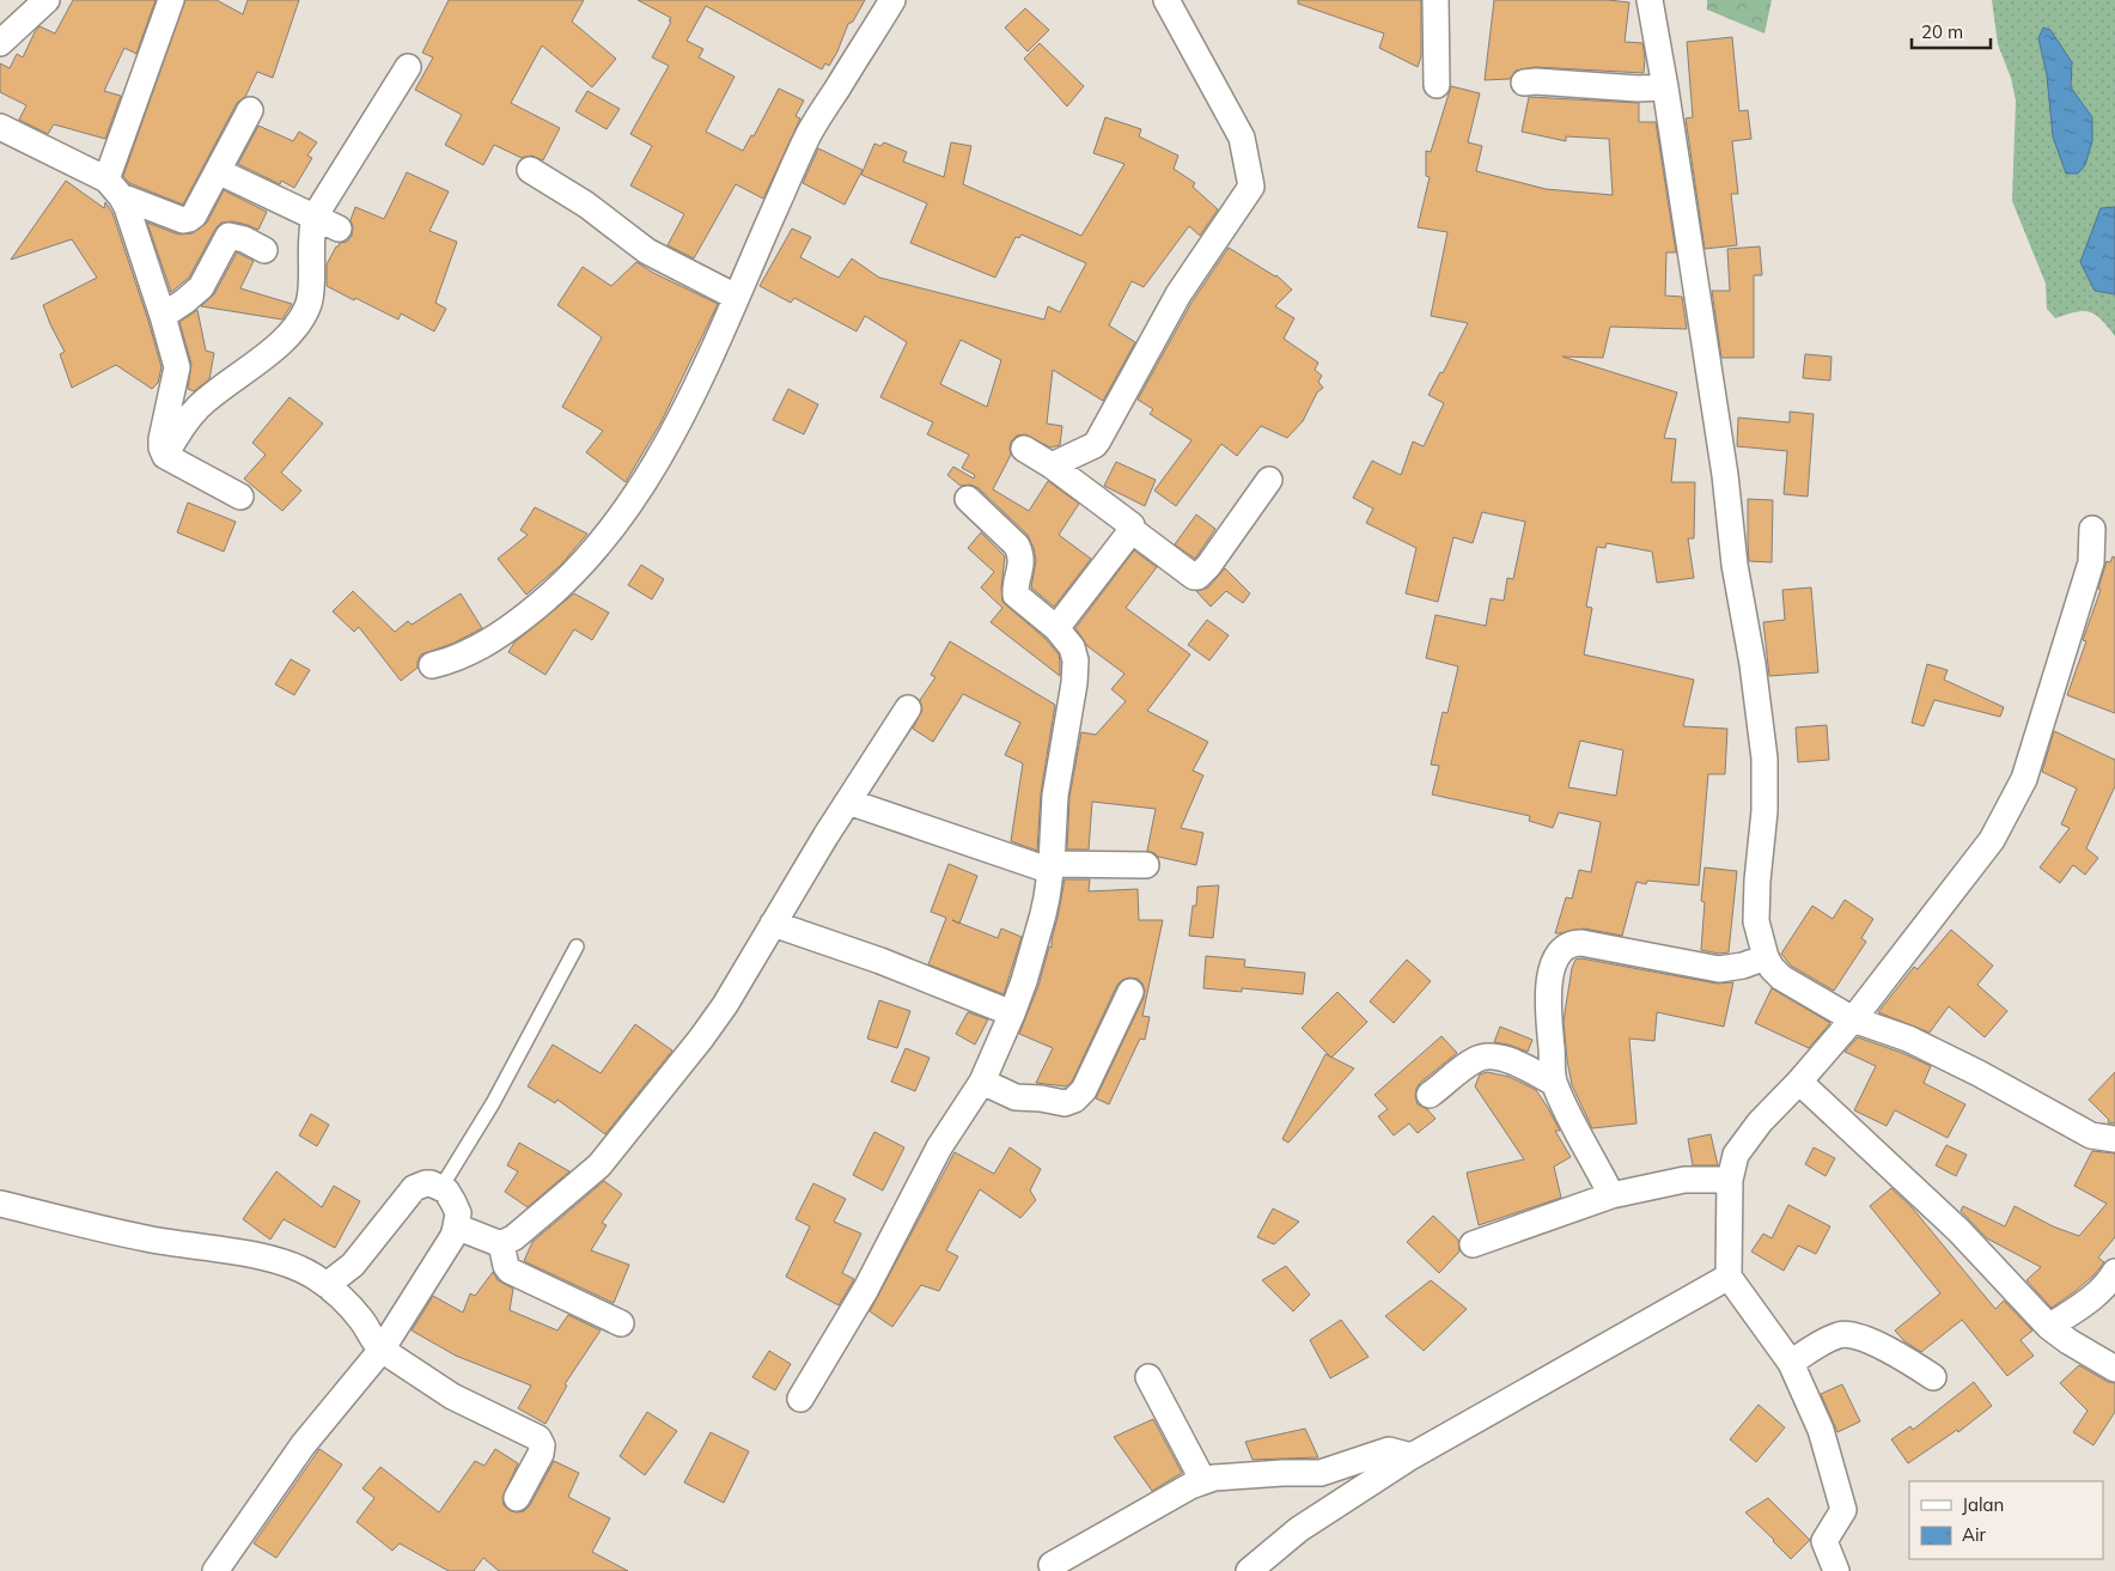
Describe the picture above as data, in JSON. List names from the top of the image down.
{
  "legend": ["Jalan", "Air"],
  "scale_bar": "20 m"
}
